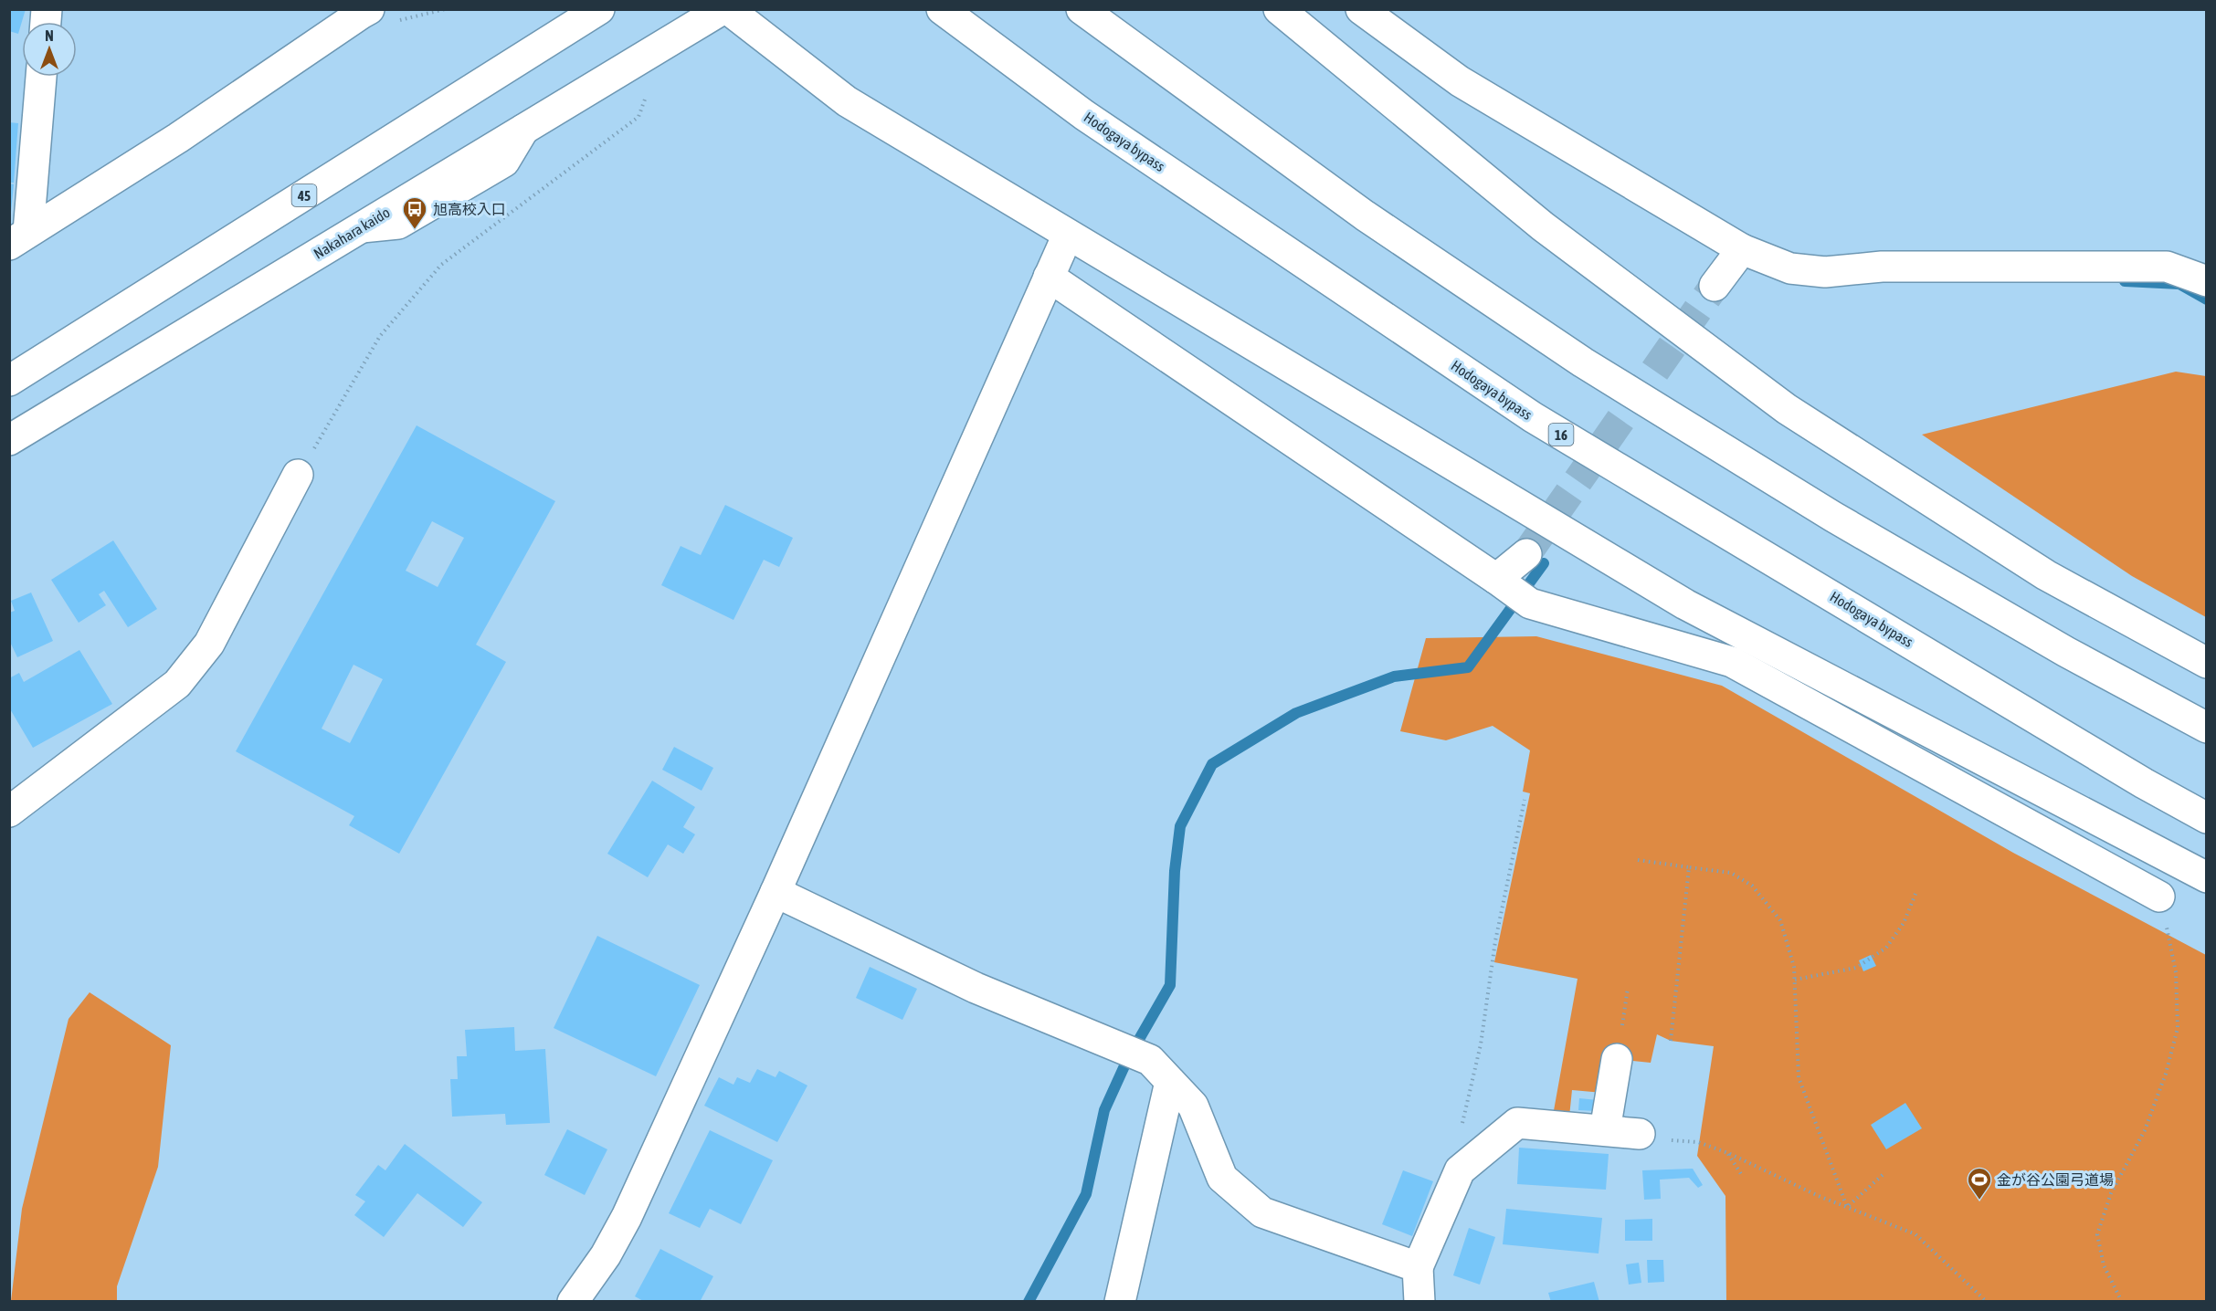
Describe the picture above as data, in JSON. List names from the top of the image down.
{
  "streets": {
    "main road": [
      "Hodogaya bypass",
      "45",
      "Nakahara kaido",
      "16"
    ]
  },
  "places": {
    "bus stop": ["旭高校入口"],
    "sports": ["金が谷公園弓道場"]
  },
  "north": "top"
}
